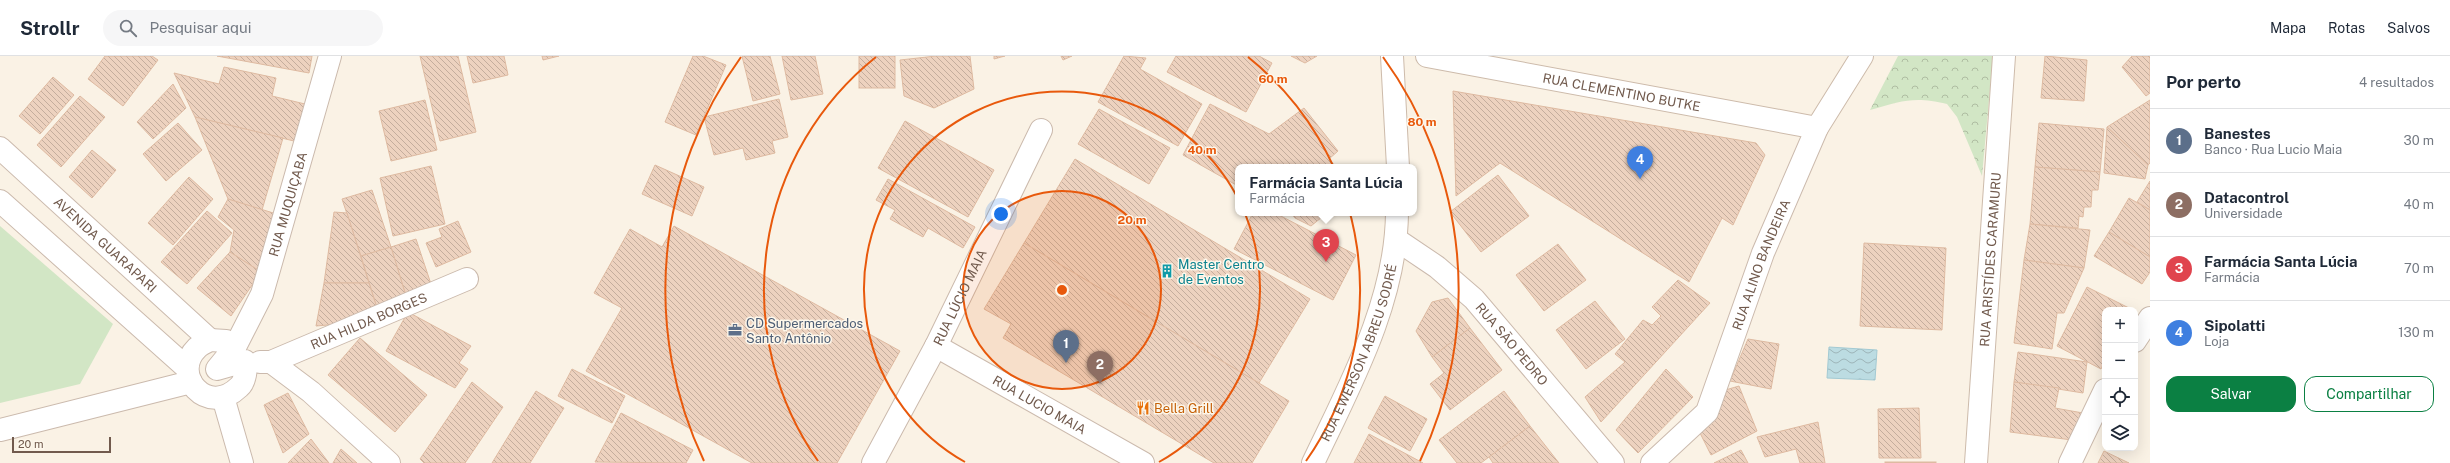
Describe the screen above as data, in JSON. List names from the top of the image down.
{
  "streets": {
    "street": [
      "RUA CLEMENTINO BUTKE",
      "RUA MUQUIÇABA",
      "AVENIDA GUARAPARI",
      "RUA ARISTÍDES CARAMURU",
      "RUA ALINO BANDEIRA",
      "RUA LÚCIO MAIA",
      "RUA HILDA BORGES",
      "RUA SÃO PEDRO",
      "RUA EWERSON ABREU SODRÉ",
      "RUA LUCIO MAIA"
    ]
  },
  "crossings": [
    ["RUA CLEMENTINO BUTKE", "RUA ALINO BANDEIRA"],
    ["RUA MUQUIÇABA", "AVENIDA GUARAPARI"],
    ["RUA LÚCIO MAIA", "RUA LUCIO MAIA"],
    ["RUA SÃO PEDRO", "RUA EWERSON ABREU SODRÉ"]
  ],
  "places": {
    "building": ["Master Centro de Eventos"],
    "office": ["CD Supermercados Santo Antônio"],
    "restaurant": ["Bella Grill"]
  },
  "scale_bar": "20 m",
  "page": {
    "header": "Strollr",
    "search": "Pesquisar aqui",
    "nav": ["Mapa", "Rotas", "Salvos"],
    "heading": ["Por perto", "4 resultados"],
    "list": [
      {
        "mark": "1",
        "name": "Banestes",
        "note": "Banco · Rua Lucio Maia",
        "value": "30 m"
      },
      {
        "mark": "2",
        "name": "Datacontrol",
        "note": "Universidade",
        "value": "40 m"
      },
      {
        "mark": "3",
        "name": "Farmácia Santa Lúcia",
        "note": "Farmácia",
        "value": "70 m"
      },
      {
        "mark": "4",
        "name": "Sipolatti",
        "note": "Loja",
        "value": "130 m"
      }
    ],
    "pins": [
      "4",
      "3",
      "1",
      "2"
    ],
    "popup": ["Farmácia Santa Lúcia", "Farmácia"],
    "map_buttons": ["+", "−"],
    "buttons": ["Salvar", "Compartilhar"],
    "scale": "20 m"
  },
  "rings": [
    "60 m",
    "80 m",
    "40 m",
    "20 m"
  ]
}
